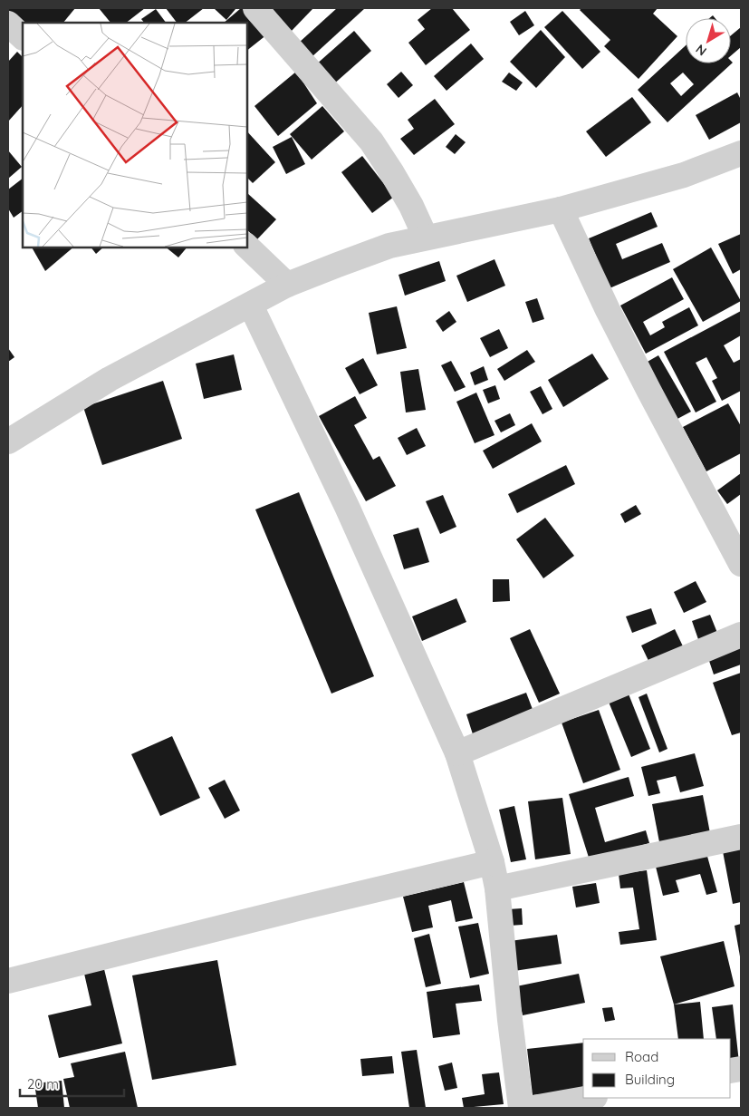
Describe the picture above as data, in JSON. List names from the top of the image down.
{
  "legend": ["Road", "Building"],
  "scale_bar": "20 m",
  "north": "bottom left"
}
